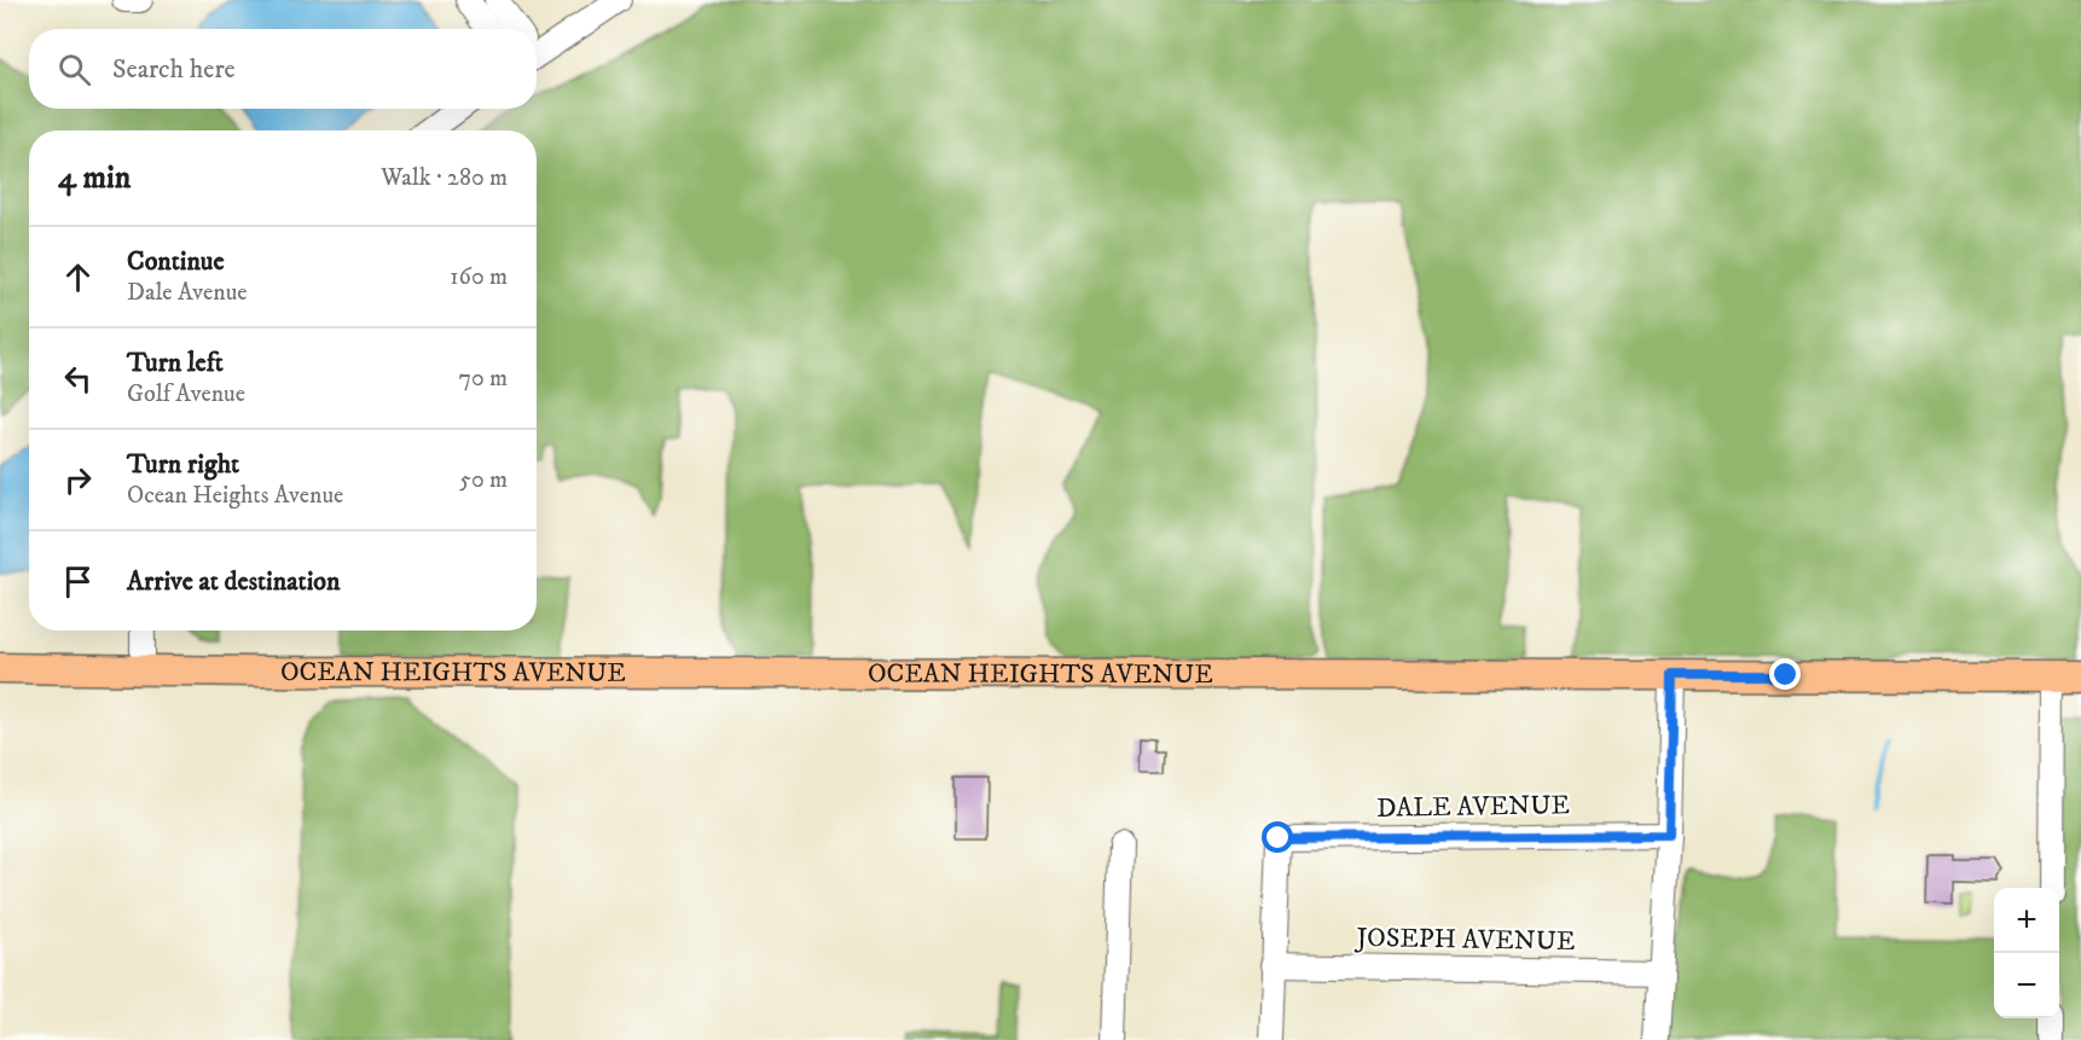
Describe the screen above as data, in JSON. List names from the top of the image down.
{
  "streets": {
    "main road": ["OCEAN HEIGHTS AVENUE"],
    "street": ["DALE AVENUE", "JOSEPH AVENUE"]
  },
  "crossings": [
    ["DALE AVENUE", "JOSEPH AVENUE"]
  ],
  "page": {
    "search": "Search here",
    "heading": ["4 min", "Walk · 280 m"],
    "list": [
      ["Continue", "Dale Avenue", "160 m"],
      ["Turn left", "Golf Avenue", "70 m"],
      ["Turn right", "Ocean Heights Avenue", "50 m"],
      "Arrive at destination"
    ],
    "map_buttons": ["+", "−"]
  }
}
